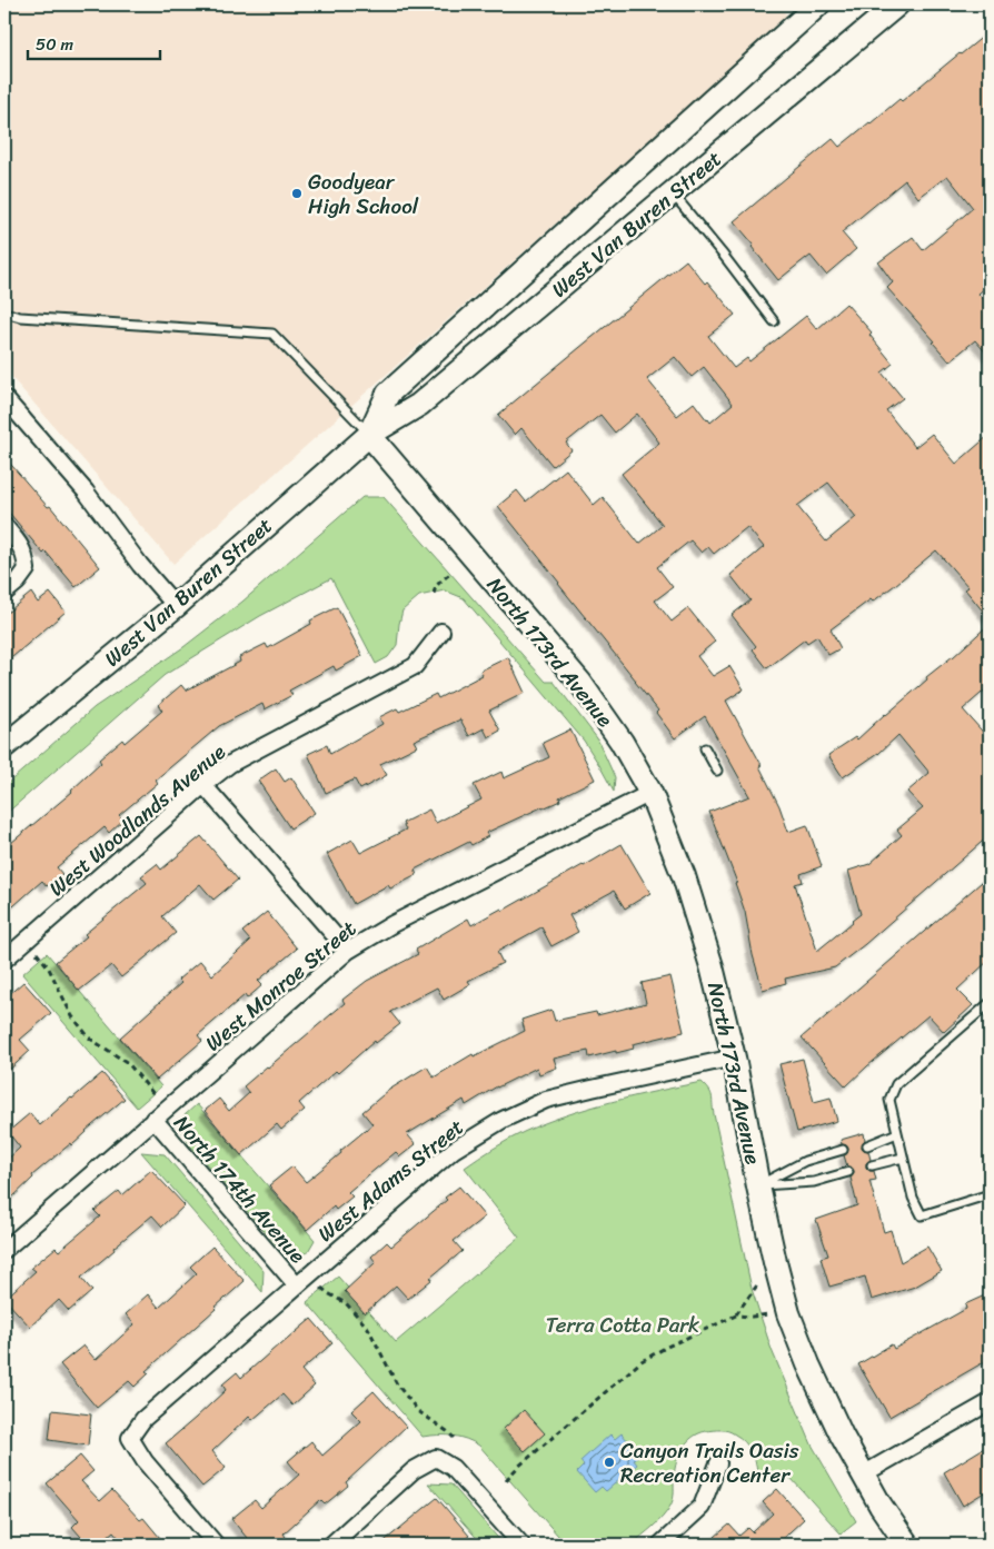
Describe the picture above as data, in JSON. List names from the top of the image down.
{
  "streets": {
    "main road": ["West Van Buren Street", "North 173rd Avenue"],
    "street": [
      "West Woodlands Avenue",
      "West Monroe Street",
      "West Adams Street",
      "North 174th Avenue"
    ]
  },
  "crossings": [
    ["West Van Buren Street", "North 173rd Avenue"],
    ["North 173rd Avenue", "West Monroe Street"],
    ["North 173rd Avenue", "West Adams Street"],
    ["West Monroe Street", "North 174th Avenue"],
    ["West Adams Street", "North 174th Avenue"]
  ],
  "parks": ["Terra Cotta Park"],
  "places": ["Goodyear High School", "Canyon Trails Oasis Recreation Center"],
  "scale_bar": "50 m"
}
